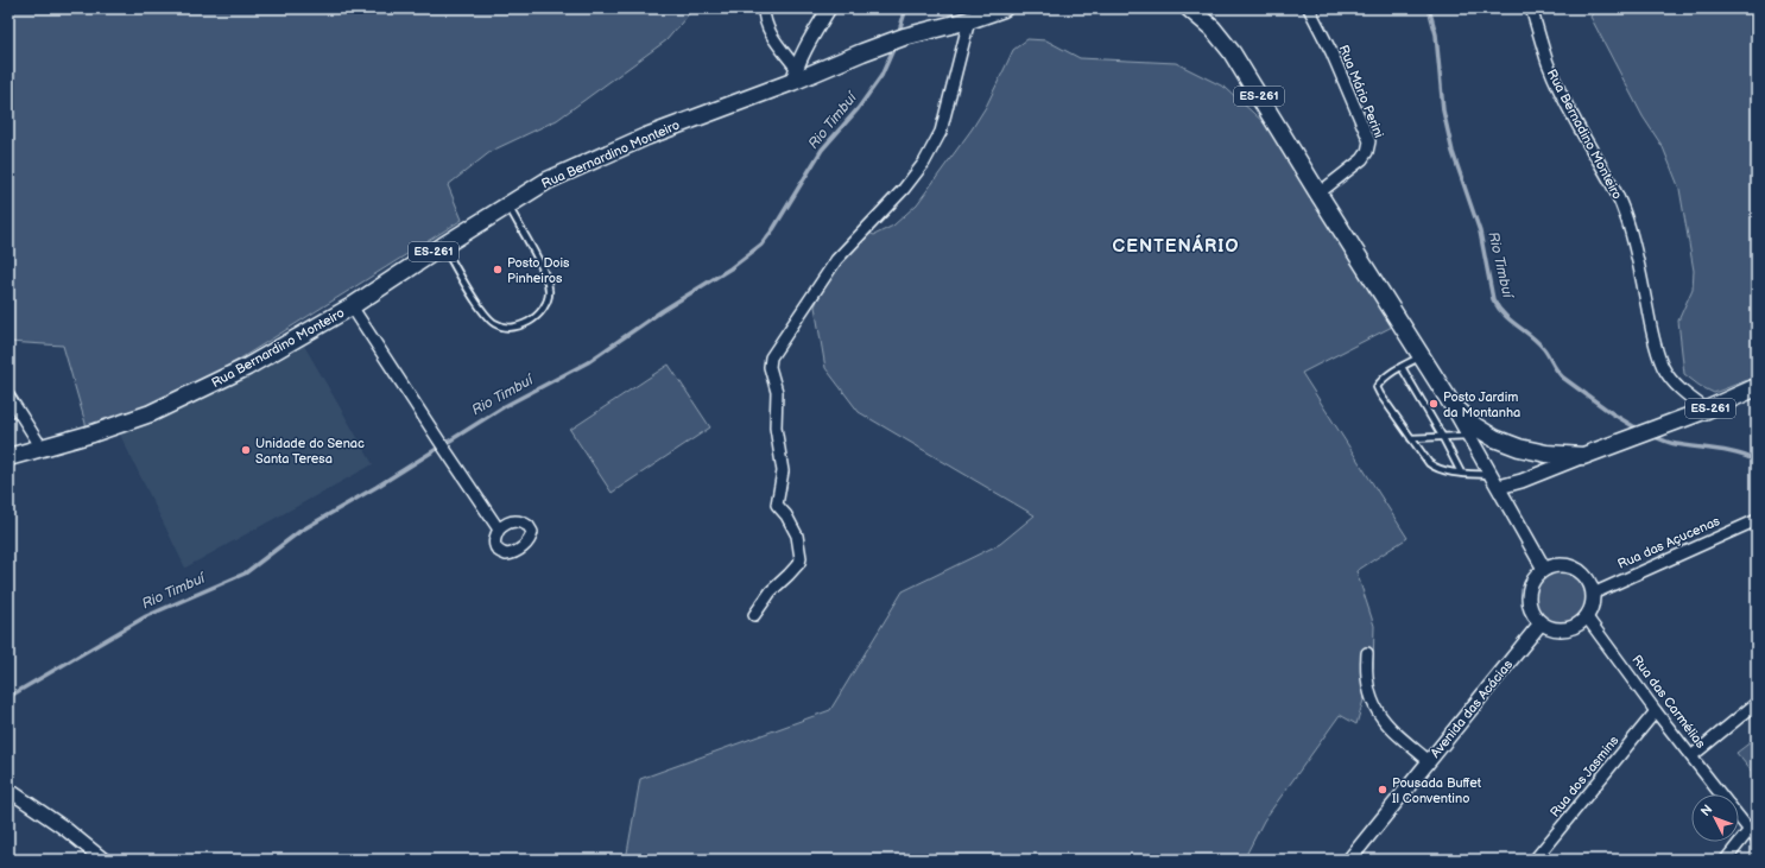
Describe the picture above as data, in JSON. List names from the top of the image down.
{
  "streets": {
    "main road": ["ES-261", "Rua Bernardino Monteiro"],
    "street": [
      "Rua Mário Perini",
      "Rua Bernadino Monteiro",
      "Rua das Açucenas",
      "Rua das Carmélias",
      "Avenida das Acácias",
      "Rua dos Jasmins"
    ]
  },
  "crossings": [
    ["Rua Mário Perini", "ES-261"],
    ["ES-261", "Rua Bernadino Monteiro"],
    ["Rua das Açucenas", "Rua das Carmélias"],
    ["Rua das Açucenas", "Avenida das Acácias"],
    ["Rua das Carmélias", "Avenida das Acácias"],
    ["Rua das Carmélias", "Rua dos Jasmins"]
  ],
  "districts": ["CENTENÁRIO"],
  "water": ["Rio Timbuí"],
  "places": [
    "Posto Dois Pinheiros",
    "Posto Jardim da Montanha",
    "Unidade do Senac Santa Teresa",
    "Pousada Buffet Il Conventino"
  ],
  "north": "top left"
}
